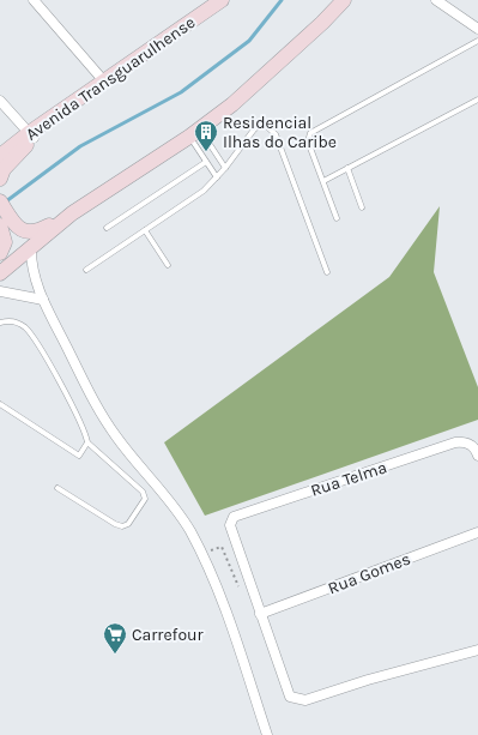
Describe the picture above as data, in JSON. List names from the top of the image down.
{
  "streets": {
    "main road": ["Avenida Transguarulhense"],
    "street": ["Rua Telma", "Rua Gomes"]
  },
  "crossings": [
    ["Rua Telma", "Rua Gomes"]
  ],
  "places": {
    "building": ["Residencial Ilhas do Caribe"],
    "supermarket": ["Carrefour"]
  }
}
